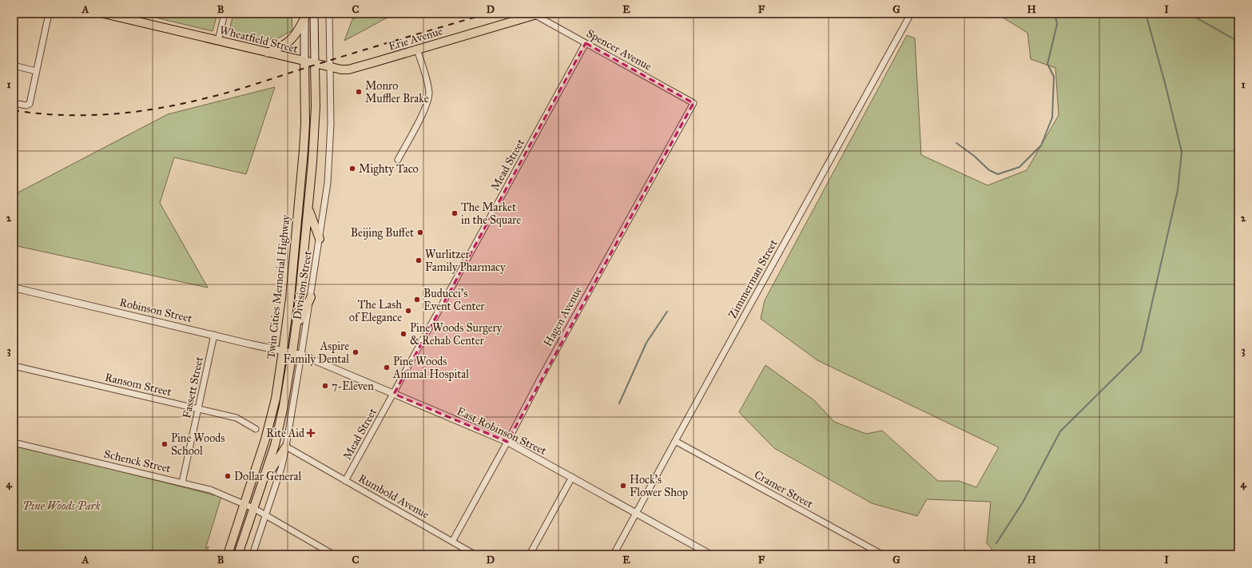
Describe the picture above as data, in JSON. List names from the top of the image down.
{
  "streets": {
    "main road": ["Erie Avenue", "Wheatfield Street", "Twin Cities Memorial Highway"],
    "street": [
      "Spencer Avenue",
      "Mead Street",
      "Zimmerman Street",
      "Division Street",
      "Robinson Street",
      "Hagen Avenue",
      "Ransom Street",
      "Fassett Street",
      "East Robinson Street",
      "Schenck Street",
      "Cramer Street",
      "Rumbold Avenue"
    ]
  },
  "crossings": [
    ["Erie Avenue", "Wheatfield Street"],
    ["Erie Avenue", "Spencer Avenue"],
    ["Erie Avenue", "Division Street"],
    ["Erie Avenue", "Twin Cities Memorial Highway"],
    ["Wheatfield Street", "Twin Cities Memorial Highway"],
    ["Spencer Avenue", "Mead Street"],
    ["Spencer Avenue", "Hagen Avenue"],
    ["Mead Street", "East Robinson Street"],
    ["Mead Street", "Rumbold Avenue"],
    ["Zimmerman Street", "East Robinson Street"],
    ["Zimmerman Street", "Cramer Street"],
    ["Division Street", "East Robinson Street"],
    ["Division Street", "Schenck Street"],
    ["Division Street", "Rumbold Avenue"],
    ["Twin Cities Memorial Highway", "Robinson Street"],
    ["Twin Cities Memorial Highway", "East Robinson Street"],
    ["Twin Cities Memorial Highway", "Schenck Street"],
    ["Robinson Street", "Fassett Street"],
    ["Robinson Street", "East Robinson Street"],
    ["Hagen Avenue", "East Robinson Street"],
    ["Hagen Avenue", "Rumbold Avenue"],
    ["Ransom Street", "Fassett Street"],
    ["Fassett Street", "Schenck Street"]
  ],
  "parks": ["Pine Woods Park"],
  "places": {
    "other": [
      "Monro Muffler Brake",
      "Mighty Taco",
      "The Market in the Square",
      "Beijing Buffet",
      "Wurlitzer Family Pharmacy",
      "Buducci's Event Center",
      "The Lash of Elegance",
      "Pine Woods Surgery & Rehab Center",
      "Aspire Family Dental",
      "Pine Woods Animal Hospital",
      "7-Eleven",
      "Pine Woods School",
      "Dollar General",
      "Hock's Flower Shop"
    ],
    "health": ["Rite Aid"]
  },
  "grid": {
    "columns": [
      "A",
      "B",
      "C",
      "D",
      "E",
      "F",
      "G",
      "H",
      "I"
    ],
    "rows": [
      "1",
      "2",
      "3",
      "4"
    ]
  }
}
